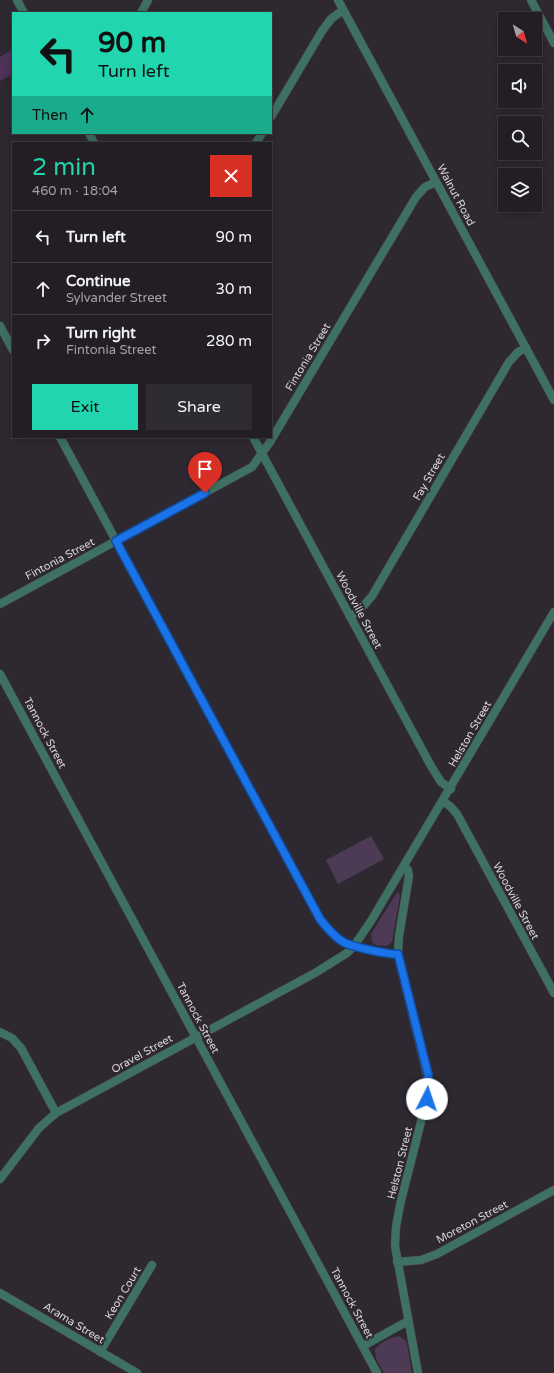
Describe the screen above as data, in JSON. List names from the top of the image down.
{
  "streets": {
    "street": [
      "Walnut Road",
      "Fintonia Street",
      "Fay Street",
      "Woodville Street",
      "Tannock Street",
      "Helston Street",
      "Oravel Street",
      "Moreton Street",
      "Keon Court",
      "Arama Street"
    ]
  },
  "crossings": [
    ["Walnut Road", "Fintonia Street"],
    ["Walnut Road", "Fay Street"],
    ["Fintonia Street", "Woodville Street"],
    ["Fay Street", "Woodville Street"],
    ["Woodville Street", "Helston Street"],
    ["Tannock Street", "Oravel Street"],
    ["Helston Street", "Oravel Street"],
    ["Helston Street", "Moreton Street"],
    ["Keon Court", "Arama Street"]
  ],
  "north": "bottom right",
  "page": {
    "turn": ["90 m", "Turn left"],
    "then": "Then",
    "heading": ["2 min", "460 m · 18:04"],
    "list": [
      {
        "name": "Turn left",
        "value": "90 m"
      },
      {
        "name": "Continue",
        "note": "Sylvander Street",
        "value": "30 m"
      },
      {
        "name": "Turn right",
        "note": "Fintonia Street",
        "value": "280 m"
      }
    ],
    "buttons": ["Exit", "Share"]
  }
}
